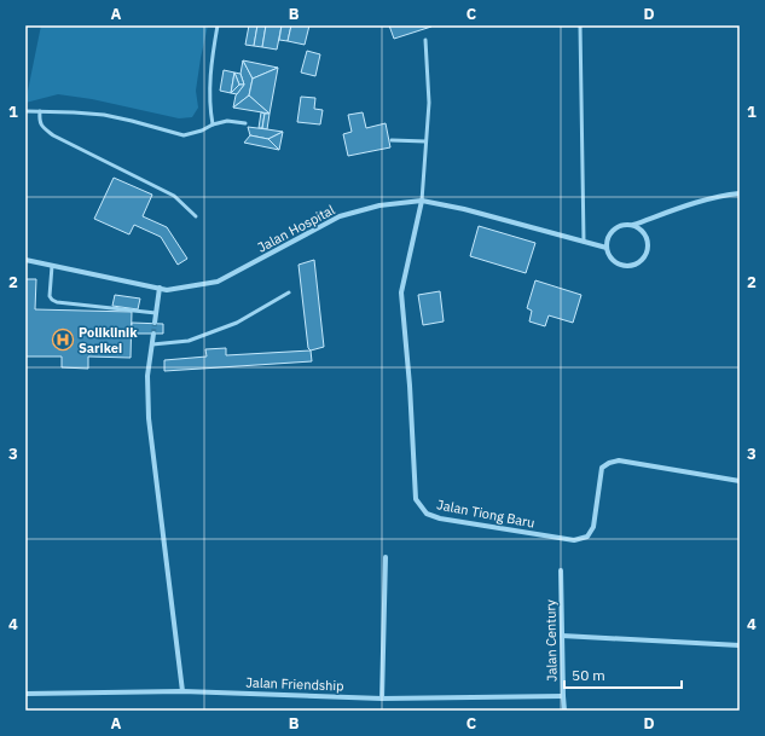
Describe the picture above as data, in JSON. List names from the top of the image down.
{
  "streets": {
    "street": [
      "Jalan Hospital",
      "Jalan Tiong Baru",
      "Jalan Century",
      "Jalan Friendship"
    ]
  },
  "crossings": [
    ["Jalan Hospital", "Jalan Tiong Baru"],
    ["Jalan Century", "Jalan Friendship"]
  ],
  "places": {
    "hospital": ["Poliklinik Sarikei"]
  },
  "scale_bar": "50 m",
  "grid": {
    "columns": [
      "A",
      "B",
      "C",
      "D"
    ],
    "rows": [
      "1",
      "2",
      "3",
      "4"
    ]
  }
}
